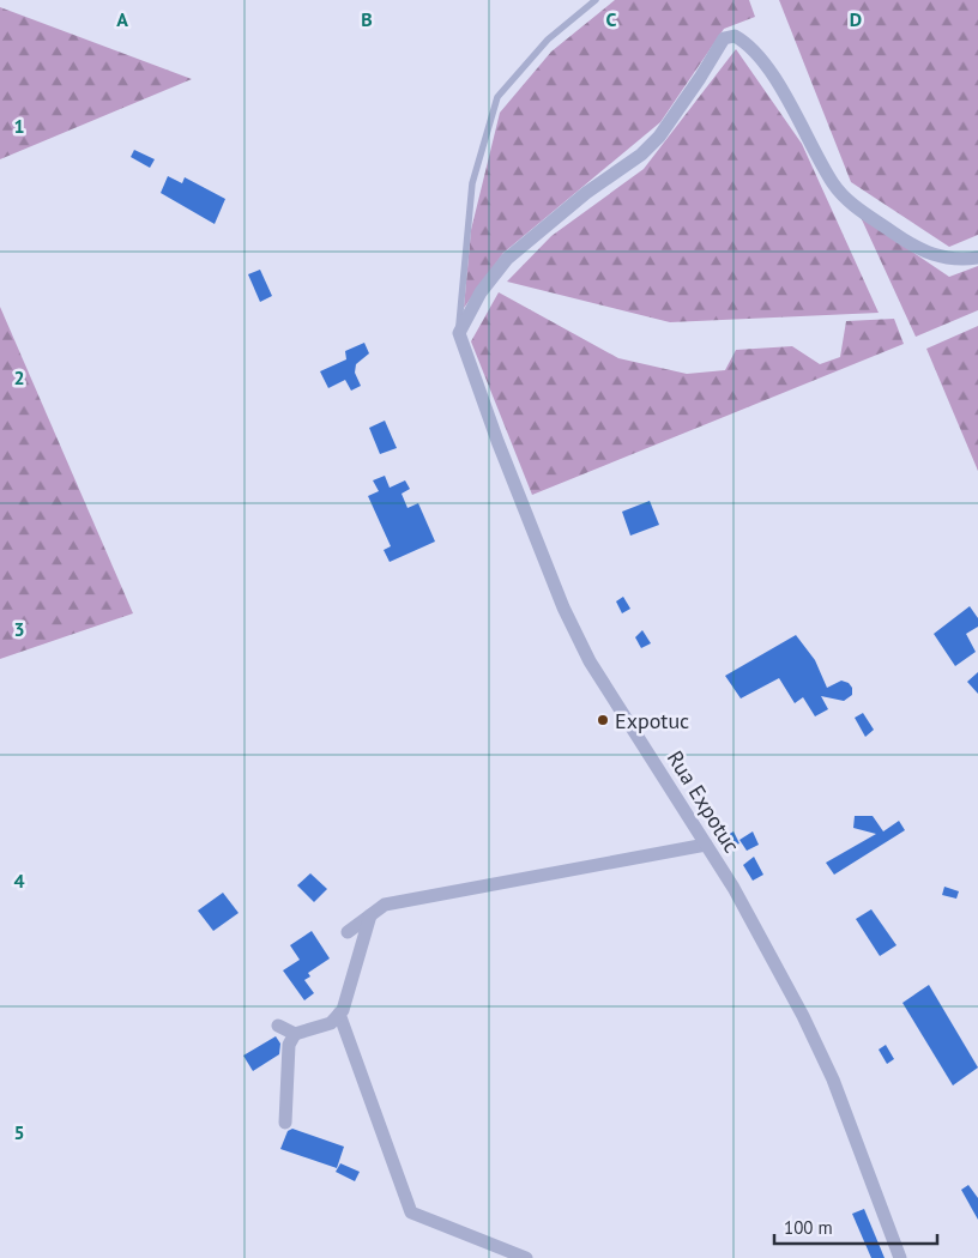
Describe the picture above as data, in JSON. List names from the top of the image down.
{
  "streets": {
    "street": ["Rua Expotuc"]
  },
  "places": ["Expotuc"],
  "scale_bar": "100 m",
  "grid": {
    "columns": [
      "A",
      "B",
      "C",
      "D"
    ],
    "rows": [
      "1",
      "2",
      "3",
      "4",
      "5"
    ]
  }
}
